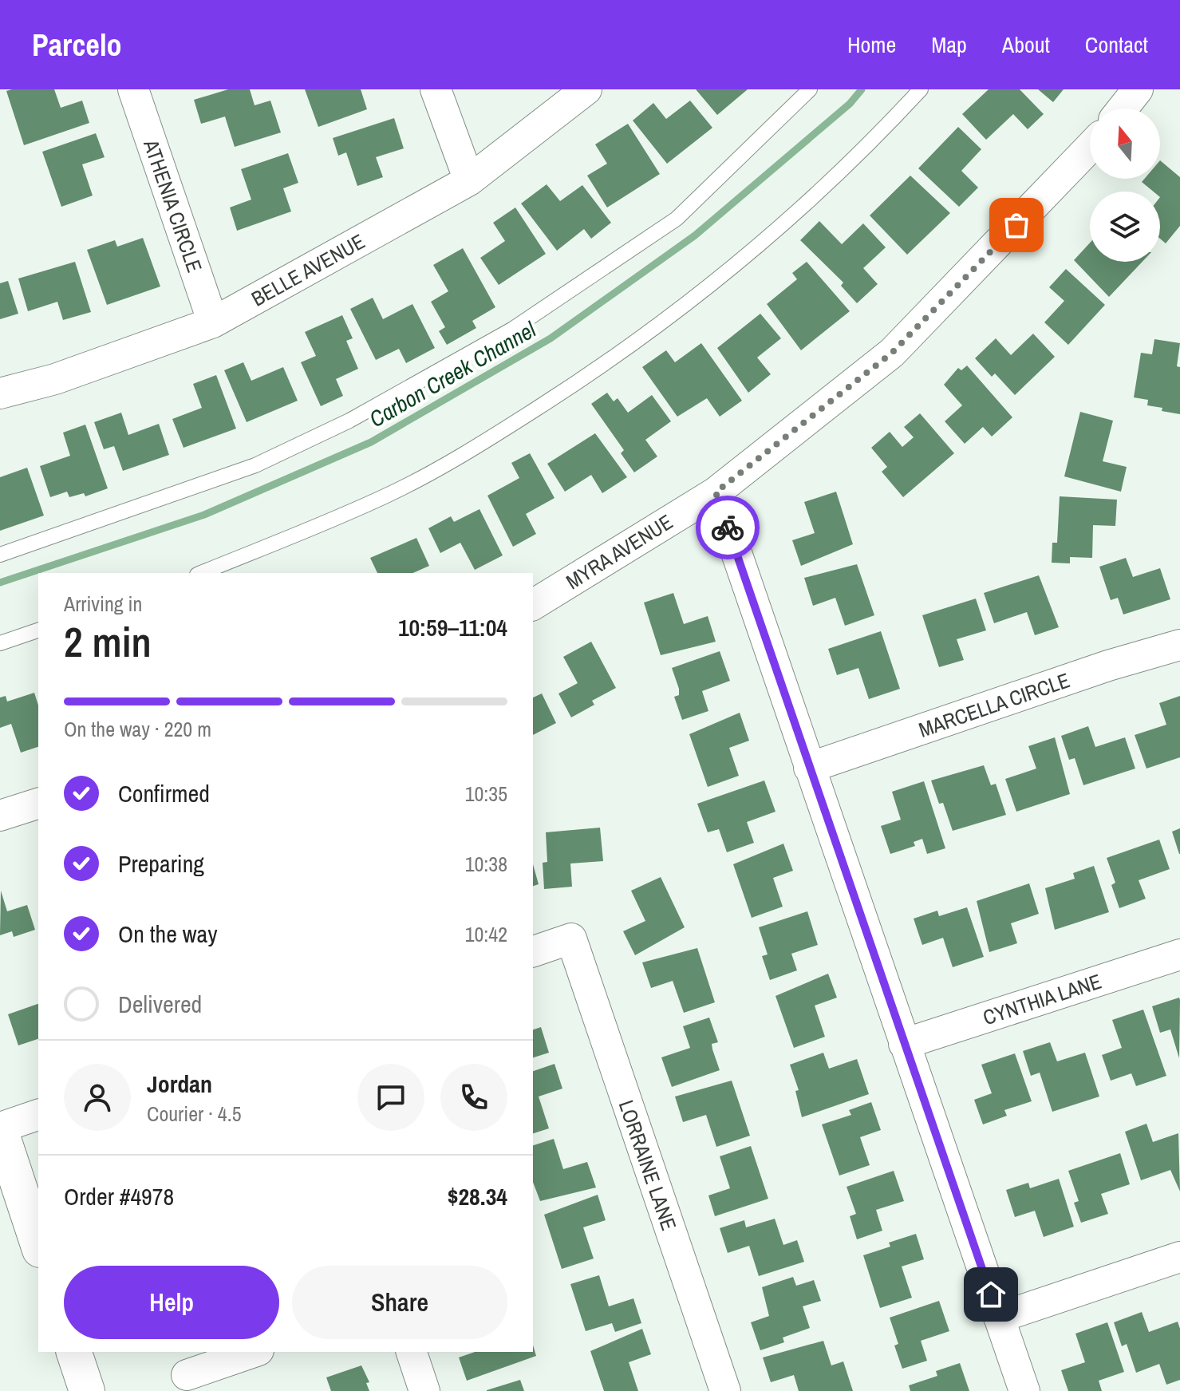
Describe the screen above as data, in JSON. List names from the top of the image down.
{
  "streets": {
    "street": [
      "ATHENIA CIRCLE",
      "BELLE AVENUE",
      "MYRA AVENUE",
      "MARCELLA CIRCLE",
      "CYNTHIA LANE",
      "LORRAINE LANE"
    ]
  },
  "crossings": [
    ["ATHENIA CIRCLE", "BELLE AVENUE"]
  ],
  "water": ["Carbon Creek Channel"],
  "north": "top",
  "page": {
    "header": "Parcelo",
    "nav": [
      "Home",
      "Map",
      "About",
      "Contact"
    ],
    "heading": ["2 min", "Arriving in", "10:59–11:04"],
    "panel": [
      "Jordan",
      "Courier · 4.5",
      "Order #4978",
      "$28.34"
    ],
    "bar": "On the way · 220 m",
    "list": [
      ["Confirmed", "10:35"],
      ["Preparing", "10:38"],
      ["On the way", "10:42"],
      "Delivered"
    ],
    "buttons": ["Help", "Share"]
  }
}
